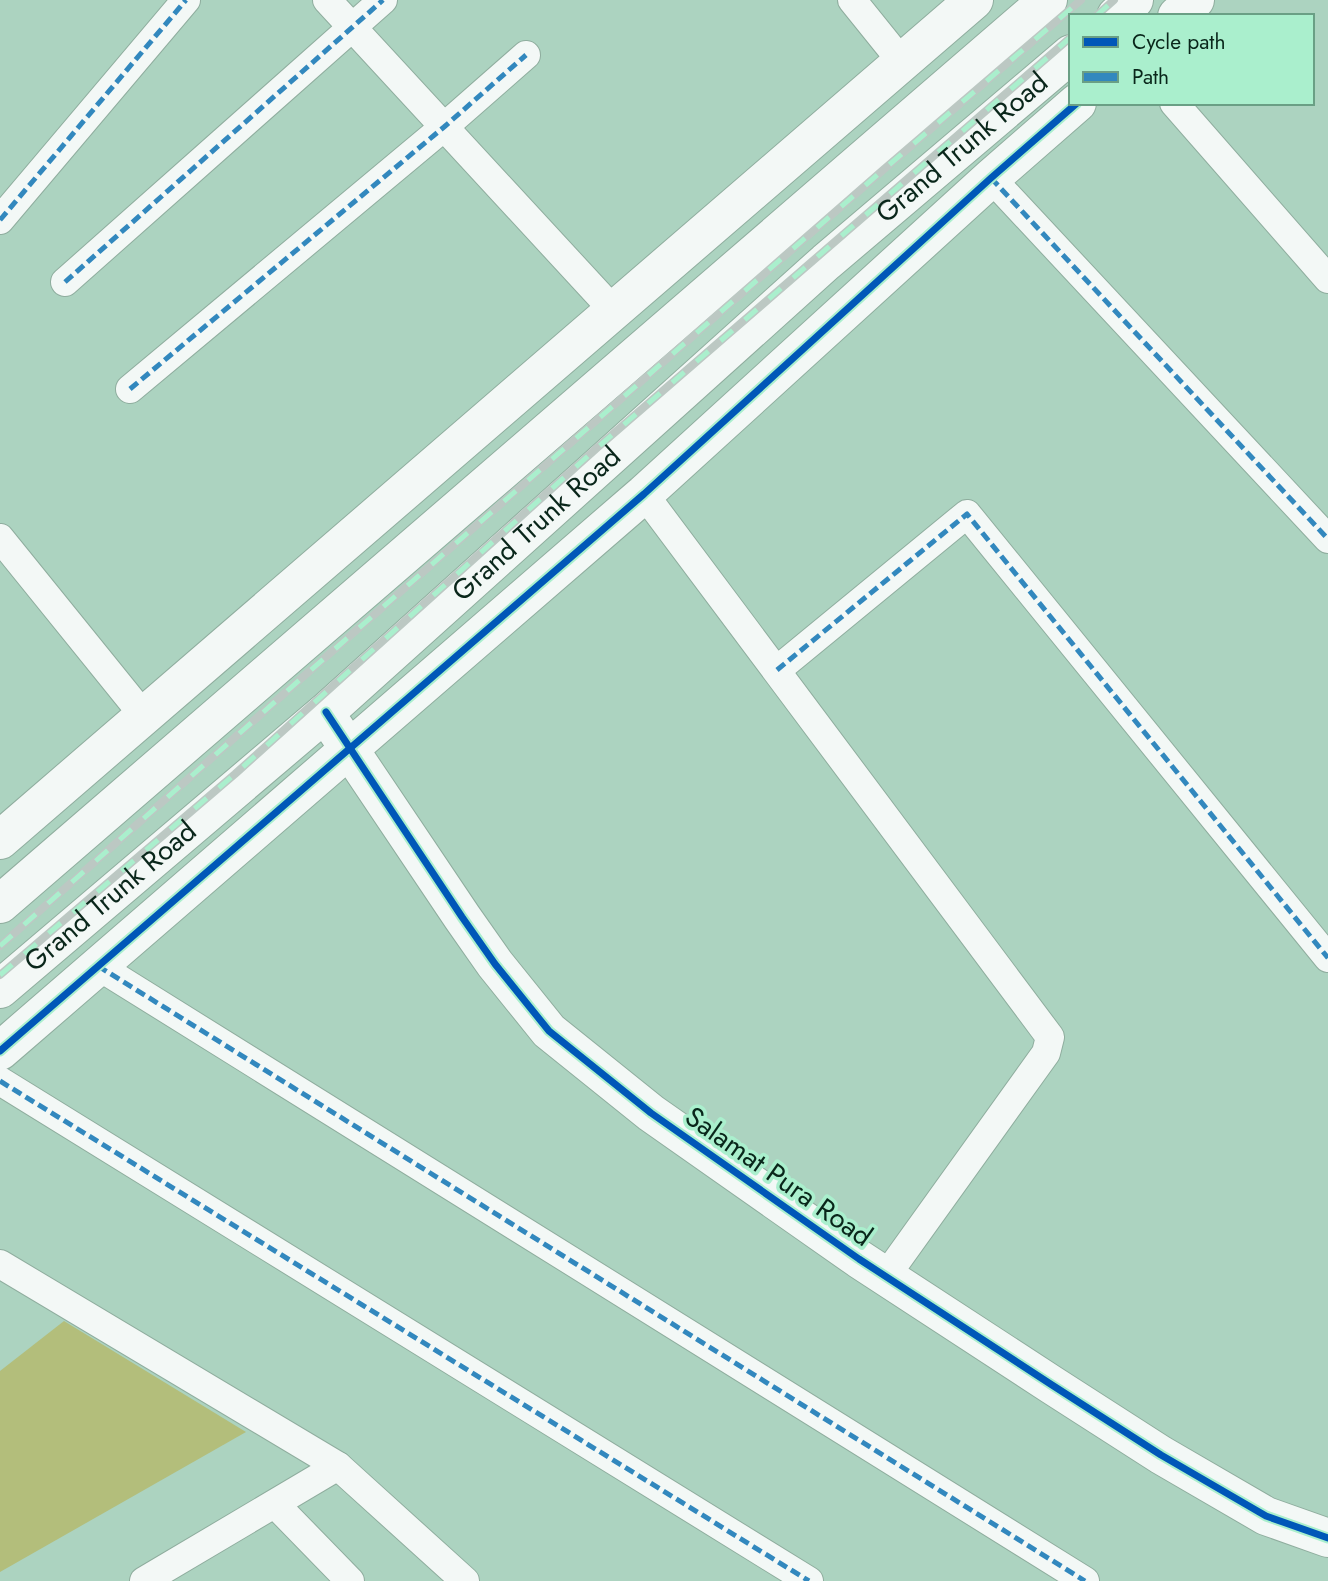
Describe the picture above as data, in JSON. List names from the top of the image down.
{
  "streets": {
    "street": ["Grand Trunk Road", "Salamat Pura Road"]
  },
  "crossings": [
    ["Grand Trunk Road", "Salamat Pura Road"]
  ],
  "legend": ["Cycle path", "Path"]
}
